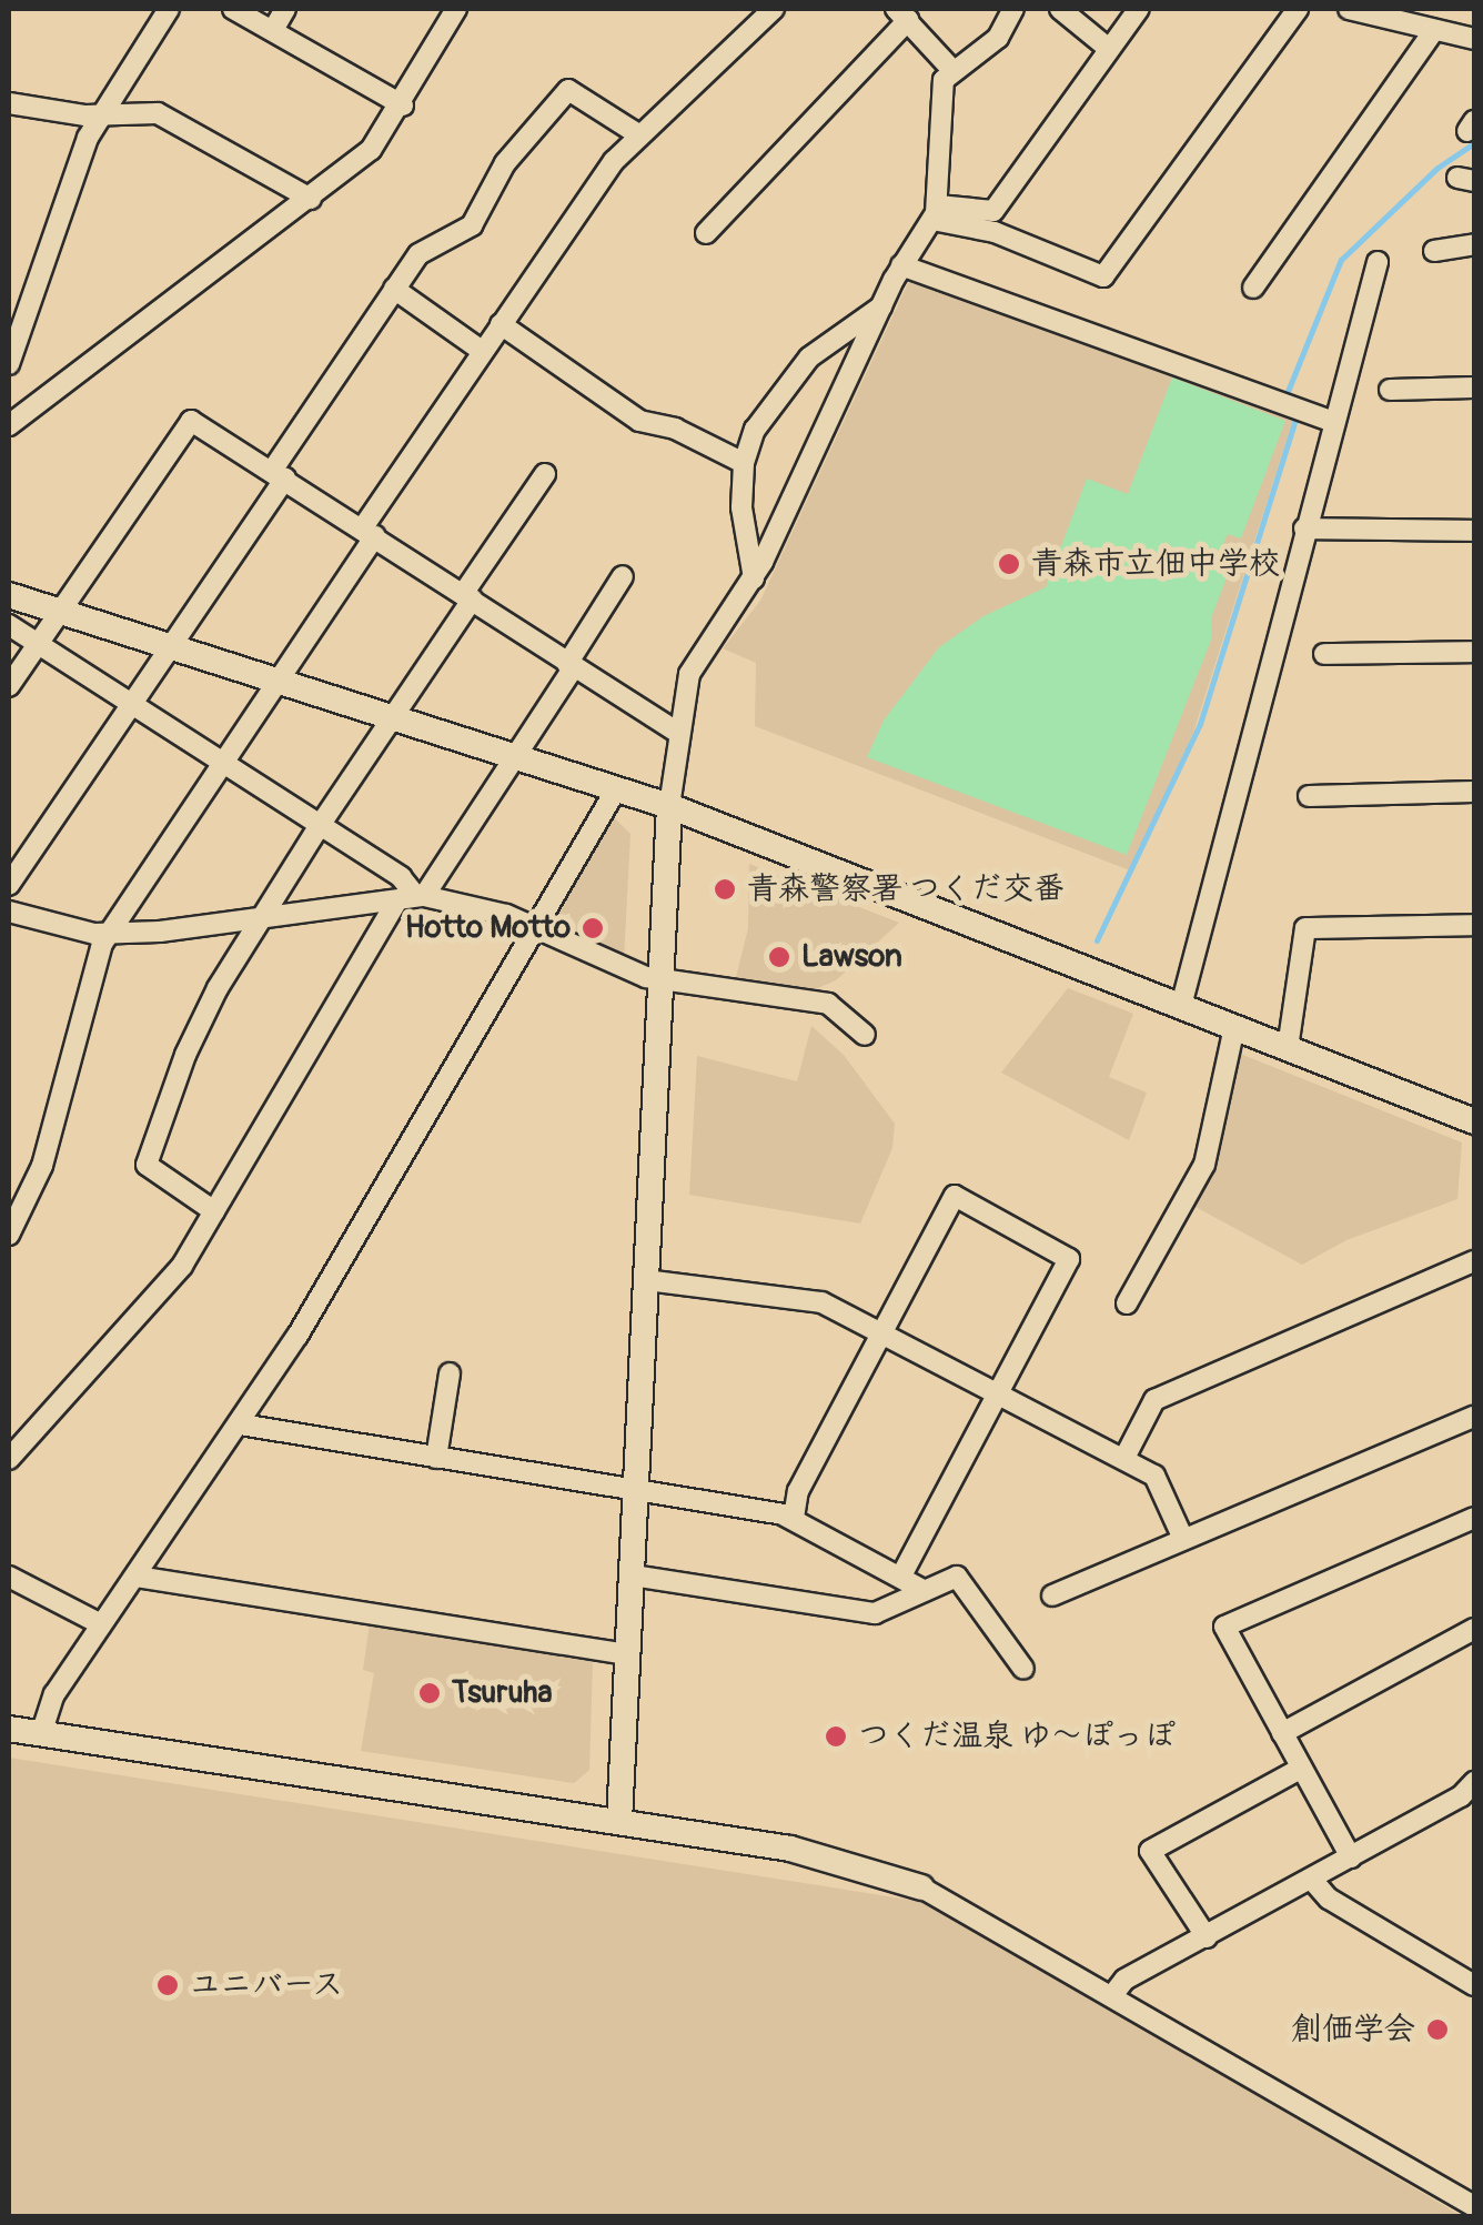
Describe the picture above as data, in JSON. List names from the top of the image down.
{
  "places": [
    "青森市立佃中学校",
    "青森警察署 つくだ交番",
    "Hotto Motto",
    "Lawson",
    "Tsuruha",
    "つくだ温泉 ゆ～ぽっぽ",
    "ユニバース",
    "創価学会"
  ]
}
